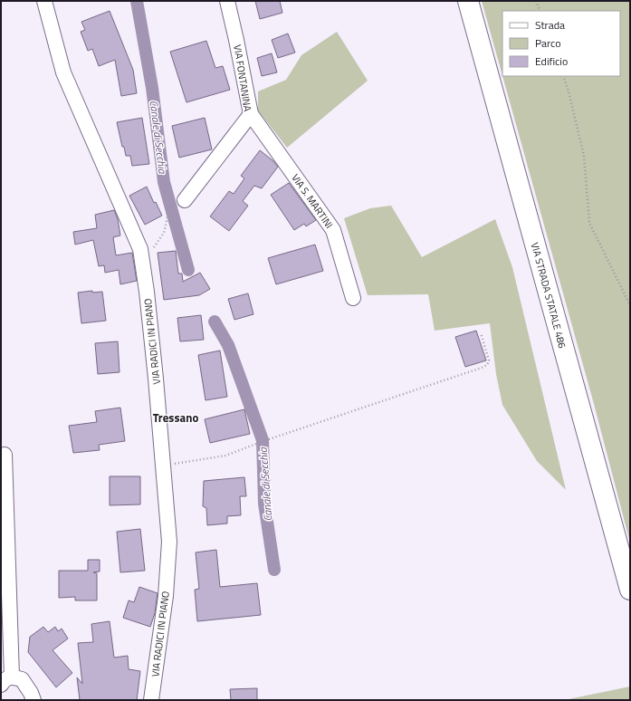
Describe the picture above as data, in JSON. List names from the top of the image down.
{
  "streets": {
    "main road": ["VIA STRADA STATALE 486"],
    "street": ["VIA FONTANINA", "VIA S. MARTINI", "VIA RADICI IN PIANO"]
  },
  "crossings": [
    ["VIA FONTANINA", "VIA S. MARTINI"]
  ],
  "districts": ["Tressano"],
  "water": ["Canale di Secchia"],
  "legend": ["Strada", "Parco", "Edificio"]
}
